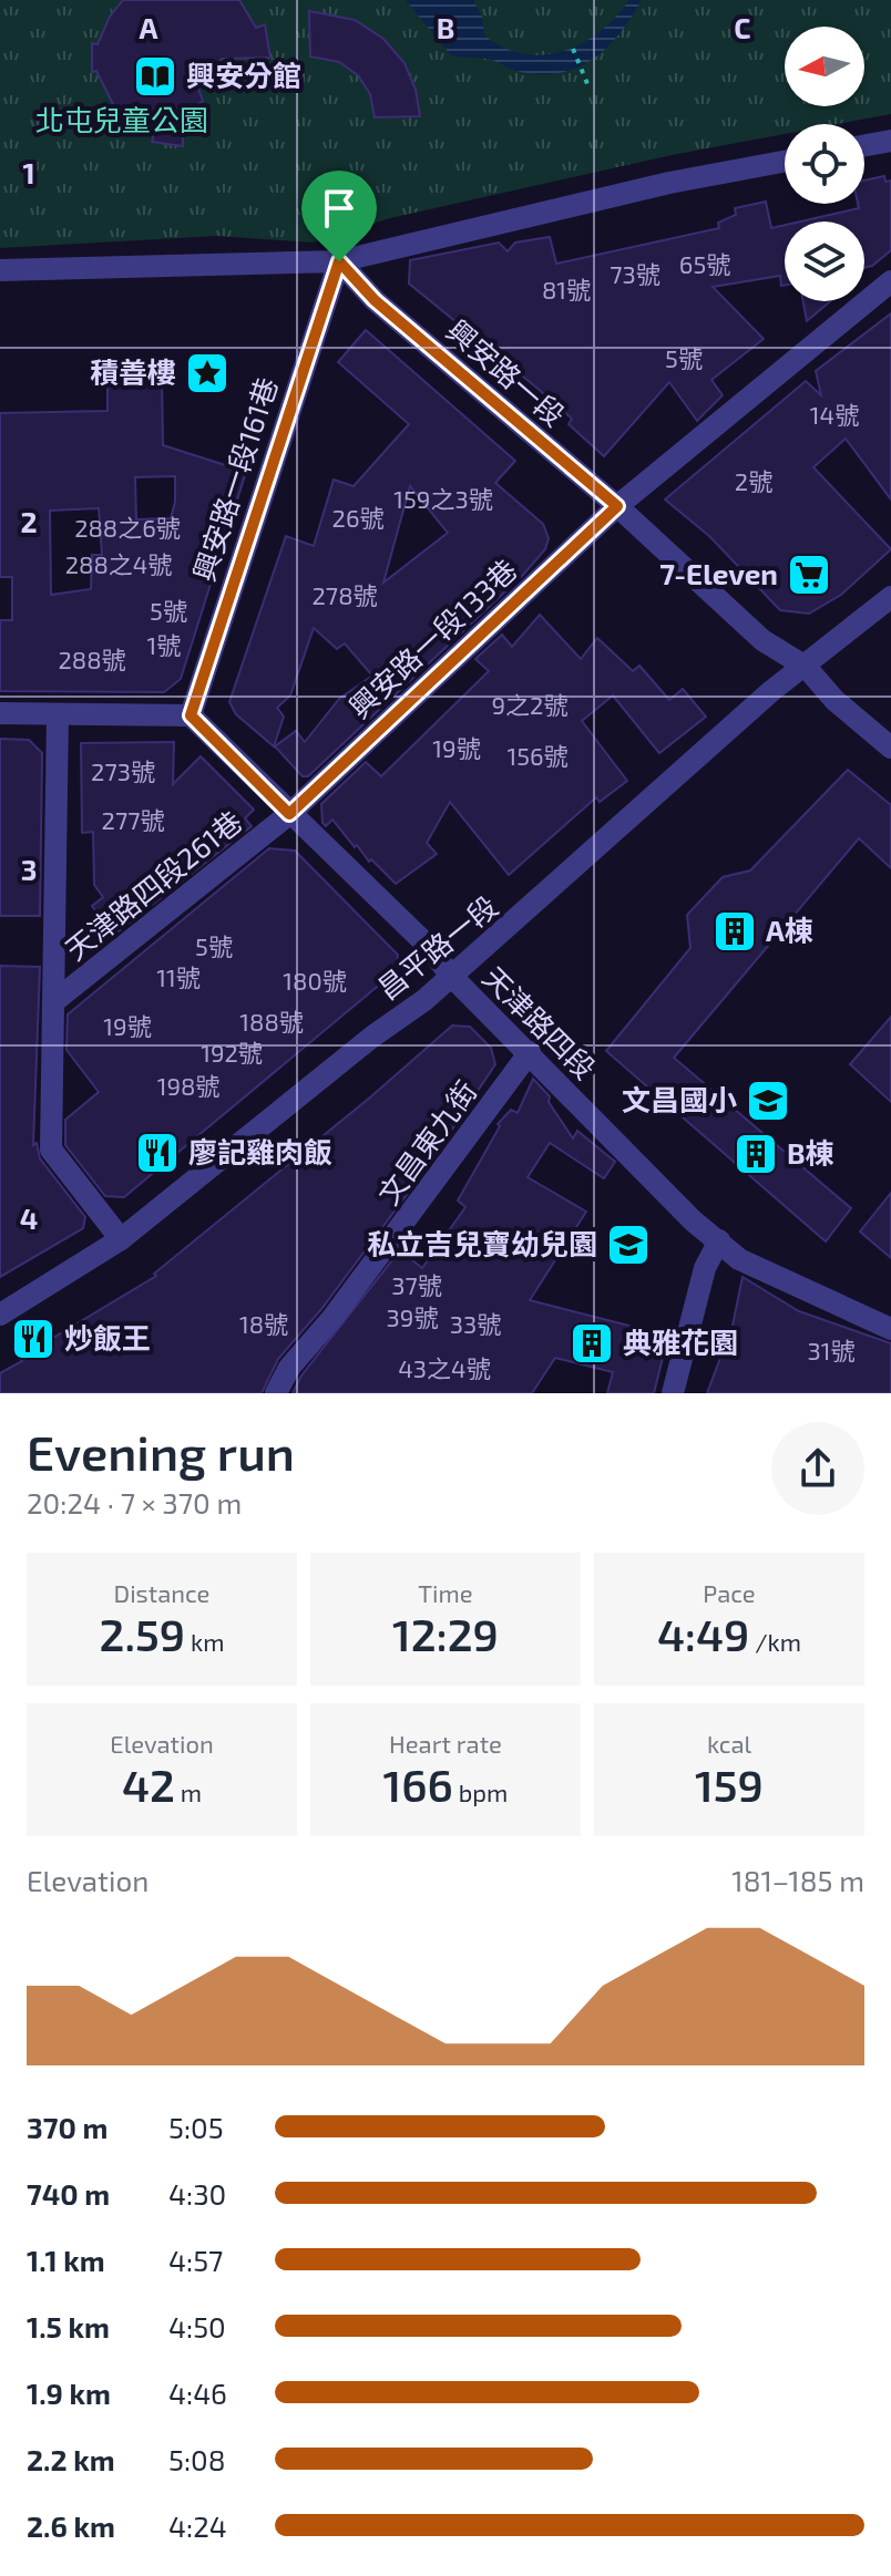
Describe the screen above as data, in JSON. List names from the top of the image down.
{
  "streets": {
    "street": [
      "興安路一段",
      "興安路一段161巷",
      "興安路一段133巷",
      "天津路四段261巷",
      "昌平路一段",
      "天津路四段",
      "文昌東九街"
    ]
  },
  "crossings": [
    ["興安路一段", "興安路一段161巷"],
    ["興安路一段", "興安路一段133巷"],
    ["興安路一段", "昌平路一段"],
    ["興安路一段161巷", "天津路四段"],
    ["興安路一段133巷", "天津路四段261巷"],
    ["興安路一段133巷", "天津路四段"],
    ["天津路四段261巷", "天津路四段"],
    ["昌平路一段", "天津路四段"],
    ["天津路四段", "文昌東九街"]
  ],
  "parks": ["北屯兒童公園"],
  "places": {
    "library": ["興安分館"],
    "place": ["積善樓"],
    "supermarket": ["7-Eleven"],
    "building": ["A棟", "B棟", "典雅花園"],
    "school or university": ["文昌國小", "私立吉兒寶幼兒園"],
    "restaurant": ["廖記雞肉飯", "炒飯王"]
  },
  "house_numbers": [
    "65號",
    "73號",
    "81號",
    "5號",
    "14號",
    "2號",
    "159之3號",
    "26號",
    "288之6號",
    "288之4號",
    "278號",
    "5號",
    "1號",
    "288號",
    "9之2號",
    "19號",
    "156號",
    "273號",
    "277號",
    "5號",
    "11號",
    "180號",
    "188號",
    "19號",
    "192號",
    "198號",
    "37號",
    "39號",
    "18號",
    "33號",
    "31號",
    "43之4號"
  ],
  "north": "left",
  "page": {
    "heading": ["Evening run", "20:24 · 7 × 370 m"],
    "stats": [
      ["Distance", "2.59 km"],
      ["Time", "12:29"],
      ["Pace", "4:49 /km"],
      ["Elevation", "42 m"],
      ["Heart rate", "166 bpm"],
      ["kcal", "159"]
    ],
    "chart": ["Elevation", "181–185 m"],
    "list": [
      {
        "name": "370 m",
        "note": "5:05"
      },
      {
        "name": "740 m",
        "note": "4:30"
      },
      {
        "name": "1.1 km",
        "note": "4:57"
      },
      {
        "name": "1.5 km",
        "note": "4:50"
      },
      {
        "name": "1.9 km",
        "note": "4:46"
      },
      {
        "name": "2.2 km",
        "note": "5:08"
      },
      {
        "name": "2.6 km",
        "note": "4:24"
      }
    ]
  },
  "grid": {
    "columns": ["A", "B", "C"],
    "rows": [
      "1",
      "2",
      "3",
      "4"
    ]
  }
}
